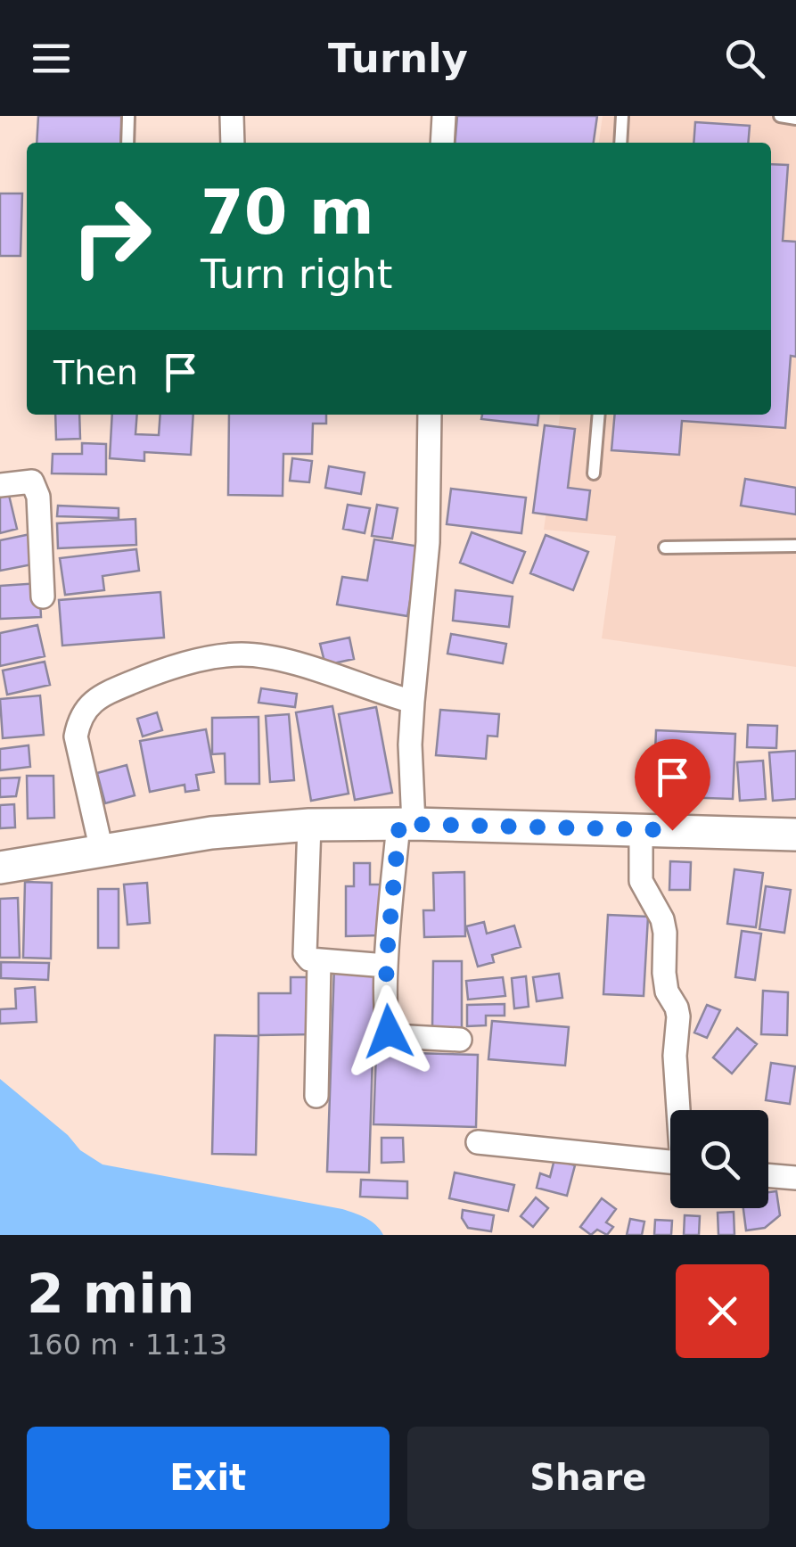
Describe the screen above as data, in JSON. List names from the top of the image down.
{
  "page": {
    "header": "Turnly",
    "turn": ["70 m", "Turn right"],
    "then": "Then",
    "heading": ["2 min", "160 m · 11:13"],
    "buttons": ["Exit", "Share"]
  }
}
